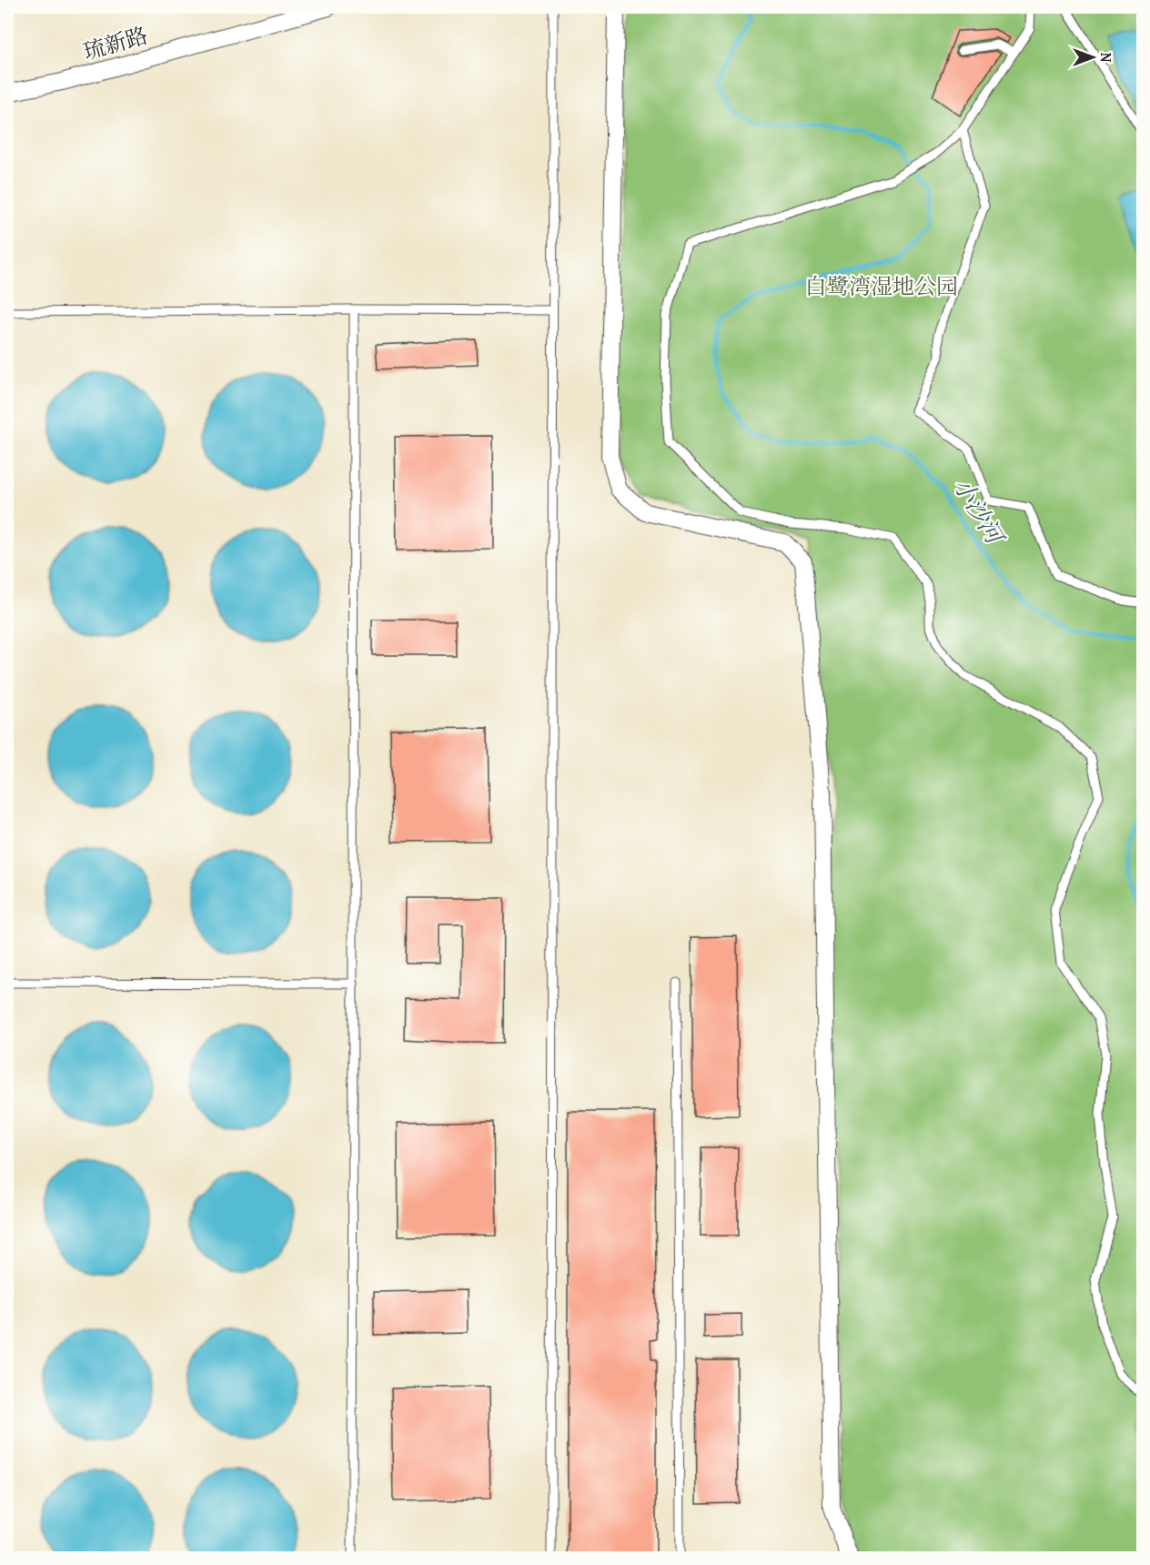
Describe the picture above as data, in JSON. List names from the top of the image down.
{
  "streets": {
    "street": ["琉新路"]
  },
  "water": ["小沙河"],
  "parks": ["白鹭湾湿地公园"],
  "north": "right"
}
